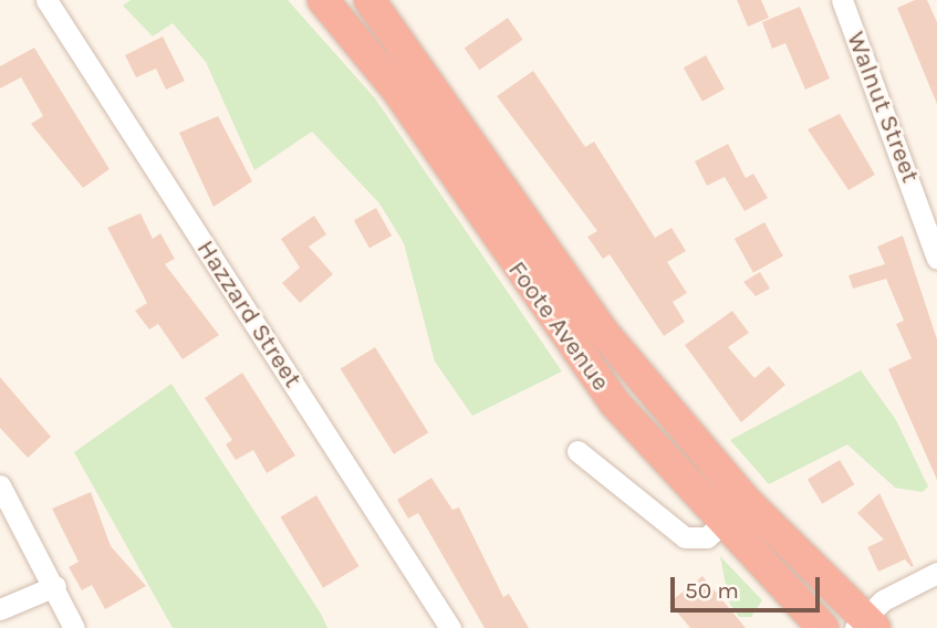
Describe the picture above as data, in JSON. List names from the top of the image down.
{
  "streets": {
    "highway": ["Foote Avenue"],
    "street": ["Walnut Street", "Hazzard Street"]
  },
  "scale_bar": "50 m"
}
